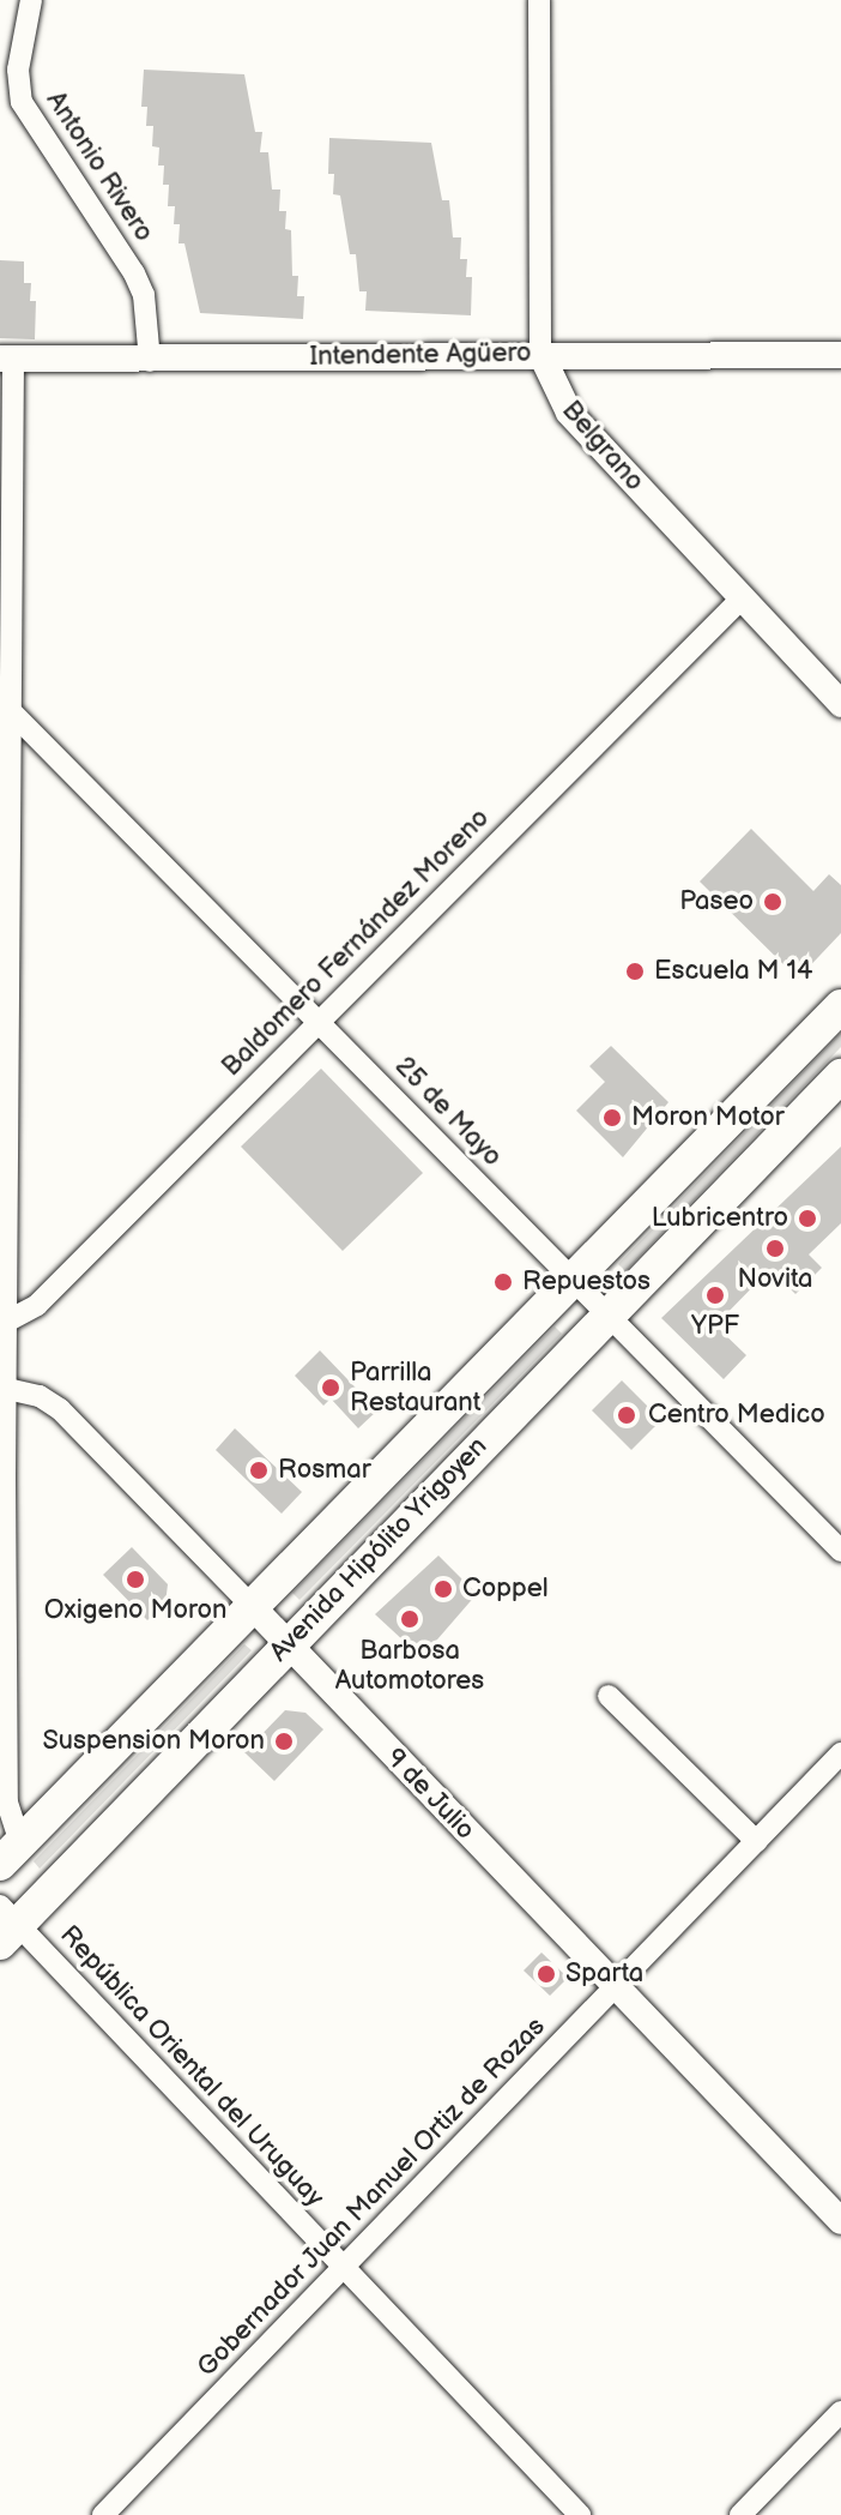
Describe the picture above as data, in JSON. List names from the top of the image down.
{
  "streets": {
    "main road": ["Avenida Hipólito Yrigoyen"],
    "street": [
      "Antonio Rivero",
      "Intendente Agüero",
      "Belgrano",
      "Baldomero Fernández Moreno",
      "25 de Mayo",
      "9 de Julio",
      "República Oriental del Uruguay",
      "Gobernador Juan Manuel Ortiz de Rozas"
    ]
  },
  "crossings": [
    ["Antonio Rivero", "Intendente Agüero"],
    ["Intendente Agüero", "Belgrano"],
    ["Belgrano", "Baldomero Fernández Moreno"],
    ["Baldomero Fernández Moreno", "25 de Mayo"],
    ["25 de Mayo", "Avenida Hipólito Yrigoyen"],
    ["Avenida Hipólito Yrigoyen", "9 de Julio"],
    ["Avenida Hipólito Yrigoyen", "República Oriental del Uruguay"],
    ["9 de Julio", "Gobernador Juan Manuel Ortiz de Rozas"],
    ["República Oriental del Uruguay", "Gobernador Juan Manuel Ortiz de Rozas"]
  ],
  "places": [
    "Paseo",
    "Escuela M 14",
    "Moron Motor",
    "Lubricentro",
    "Novita",
    "Repuestos",
    "YPF",
    "Parrilla Restaurant",
    "Centro Medico",
    "Rosmar",
    "Oxigeno Moron",
    "Coppel",
    "Barbosa Automotores",
    "Suspension Moron",
    "Sparta"
  ]
}
